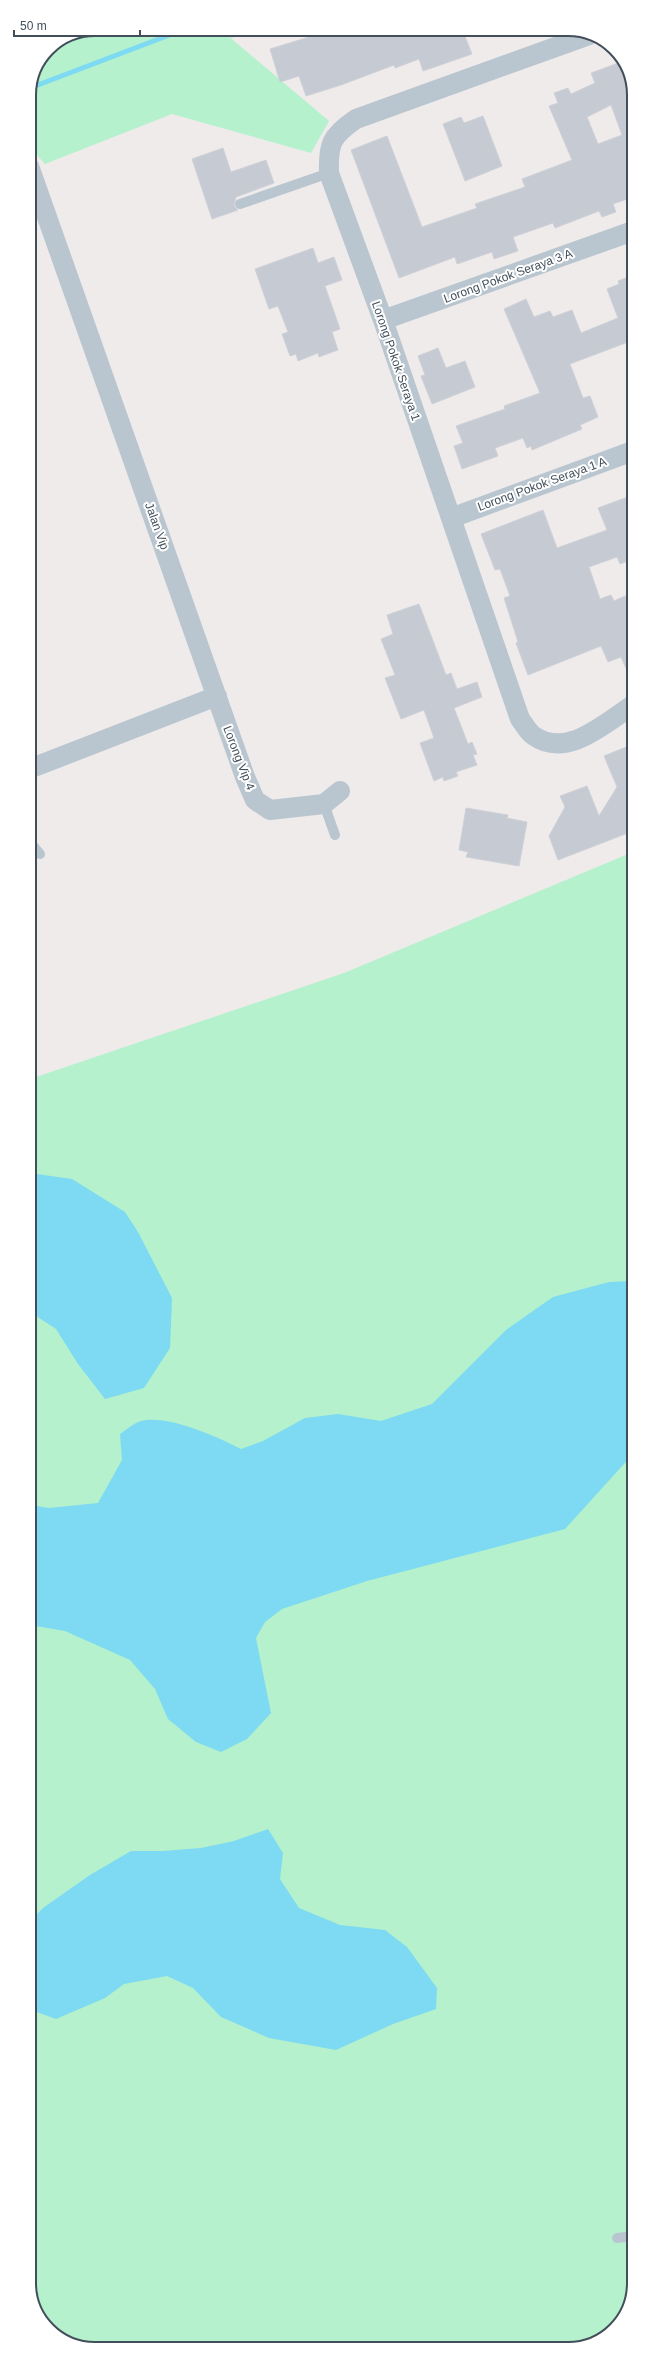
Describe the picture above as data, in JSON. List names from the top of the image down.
{
  "streets": {
    "street": [
      "Lorong Pokok Seraya 3 A",
      "Lorong Pokok Seraya 1",
      "Lorong Pokok Seraya 1 A",
      "Jalan Vip",
      "Lorong Vip 4"
    ]
  },
  "crossings": [
    ["Lorong Pokok Seraya 3 A", "Lorong Pokok Seraya 1"],
    ["Lorong Pokok Seraya 1", "Lorong Pokok Seraya 1 A"],
    ["Jalan Vip", "Lorong Vip 4"]
  ],
  "scale_bar": "50 m"
}
